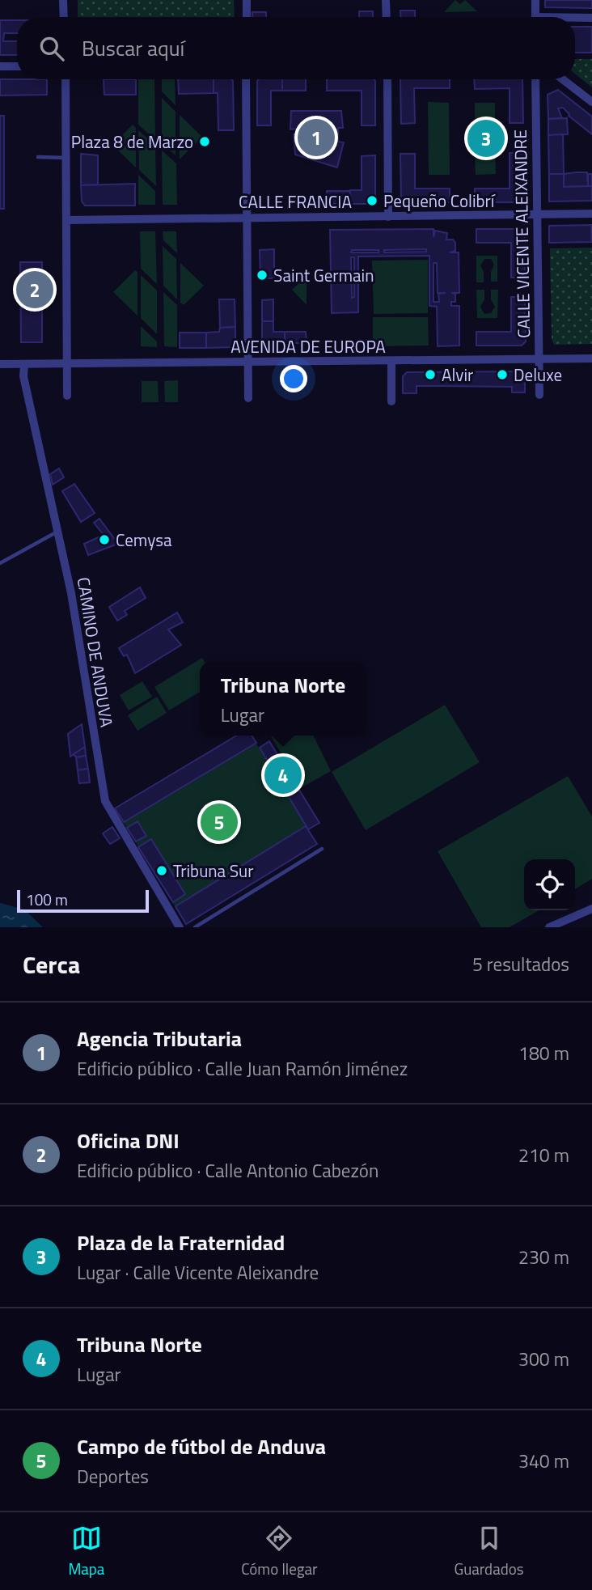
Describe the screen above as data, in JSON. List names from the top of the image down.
{
  "streets": {
    "street": [
      "CALLE FRANCIA",
      "CALLE VICENTE ALEIXANDRE",
      "AVENIDA DE EUROPA",
      "CAMINO DE ANDUVA"
    ]
  },
  "crossings": [
    ["CALLE FRANCIA", "CALLE VICENTE ALEIXANDRE"],
    ["CALLE VICENTE ALEIXANDRE", "AVENIDA DE EUROPA"],
    ["AVENIDA DE EUROPA", "CAMINO DE ANDUVA"]
  ],
  "places": [
    "Plaza 8 de Marzo",
    "Pequeño Colibrí",
    "Saint Germain",
    "Alvir",
    "Deluxe",
    "Cemysa",
    "Tribuna Sur"
  ],
  "scale_bar": "100 m",
  "page": {
    "search": "Buscar aquí",
    "pins": [
      "1",
      "3",
      "2",
      "4",
      "5"
    ],
    "popup": ["Tribuna Norte", "Lugar"],
    "scale": "100 m",
    "heading": ["Cerca", "5 resultados"],
    "list": [
      {
        "mark": "1",
        "name": "Agencia Tributaria",
        "note": "Edificio público · Calle Juan Ramón Jiménez",
        "value": "180 m"
      },
      {
        "mark": "2",
        "name": "Oficina DNI",
        "note": "Edificio público · Calle Antonio Cabezón",
        "value": "210 m"
      },
      {
        "mark": "3",
        "name": "Plaza de la Fraternidad",
        "note": "Lugar · Calle Vicente Aleixandre",
        "value": "230 m"
      },
      {
        "mark": "4",
        "name": "Tribuna Norte",
        "note": "Lugar",
        "value": "300 m"
      },
      {
        "mark": "5",
        "name": "Campo de fútbol de Anduva",
        "note": "Deportes",
        "value": "340 m"
      }
    ],
    "nav": ["Mapa", "Cómo llegar", "Guardados"]
  }
}
